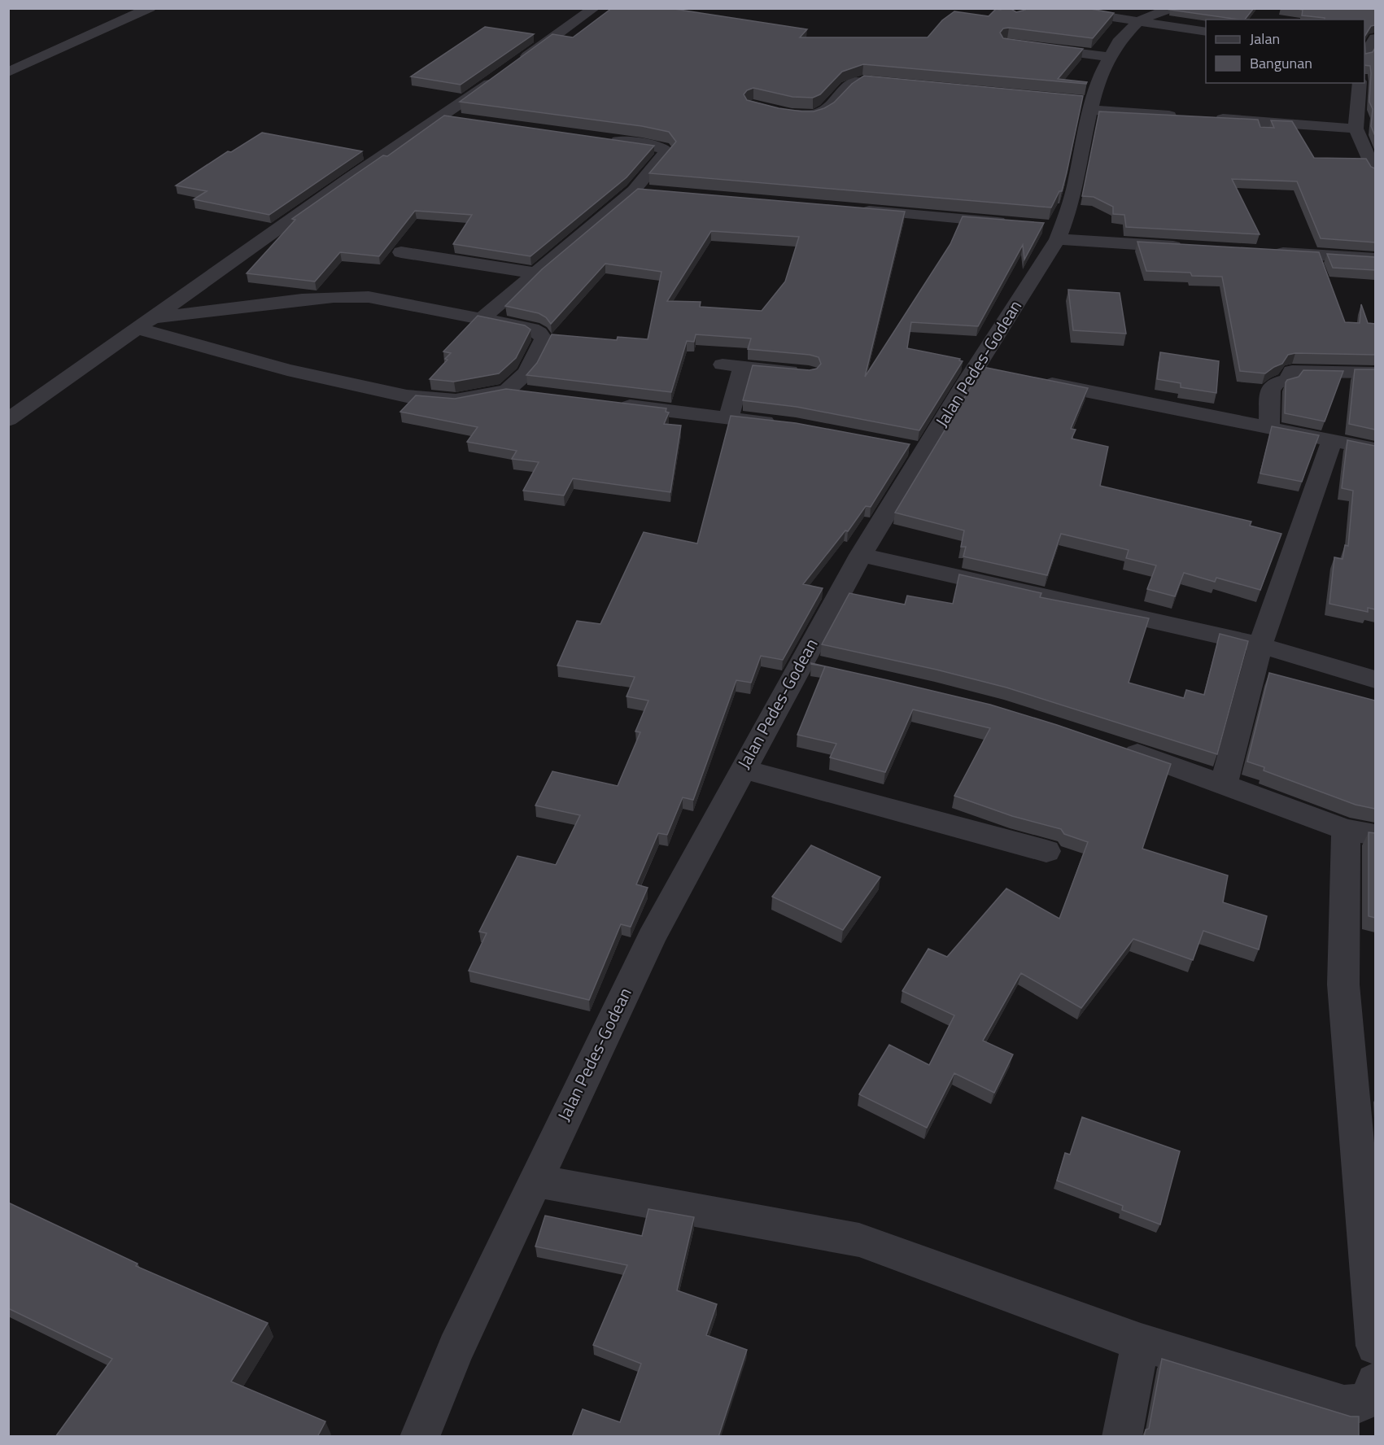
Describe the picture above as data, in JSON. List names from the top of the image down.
{
  "streets": {
    "street": ["Jalan Pedes-Godean"]
  },
  "legend": ["Jalan", "Bangunan"]
}
